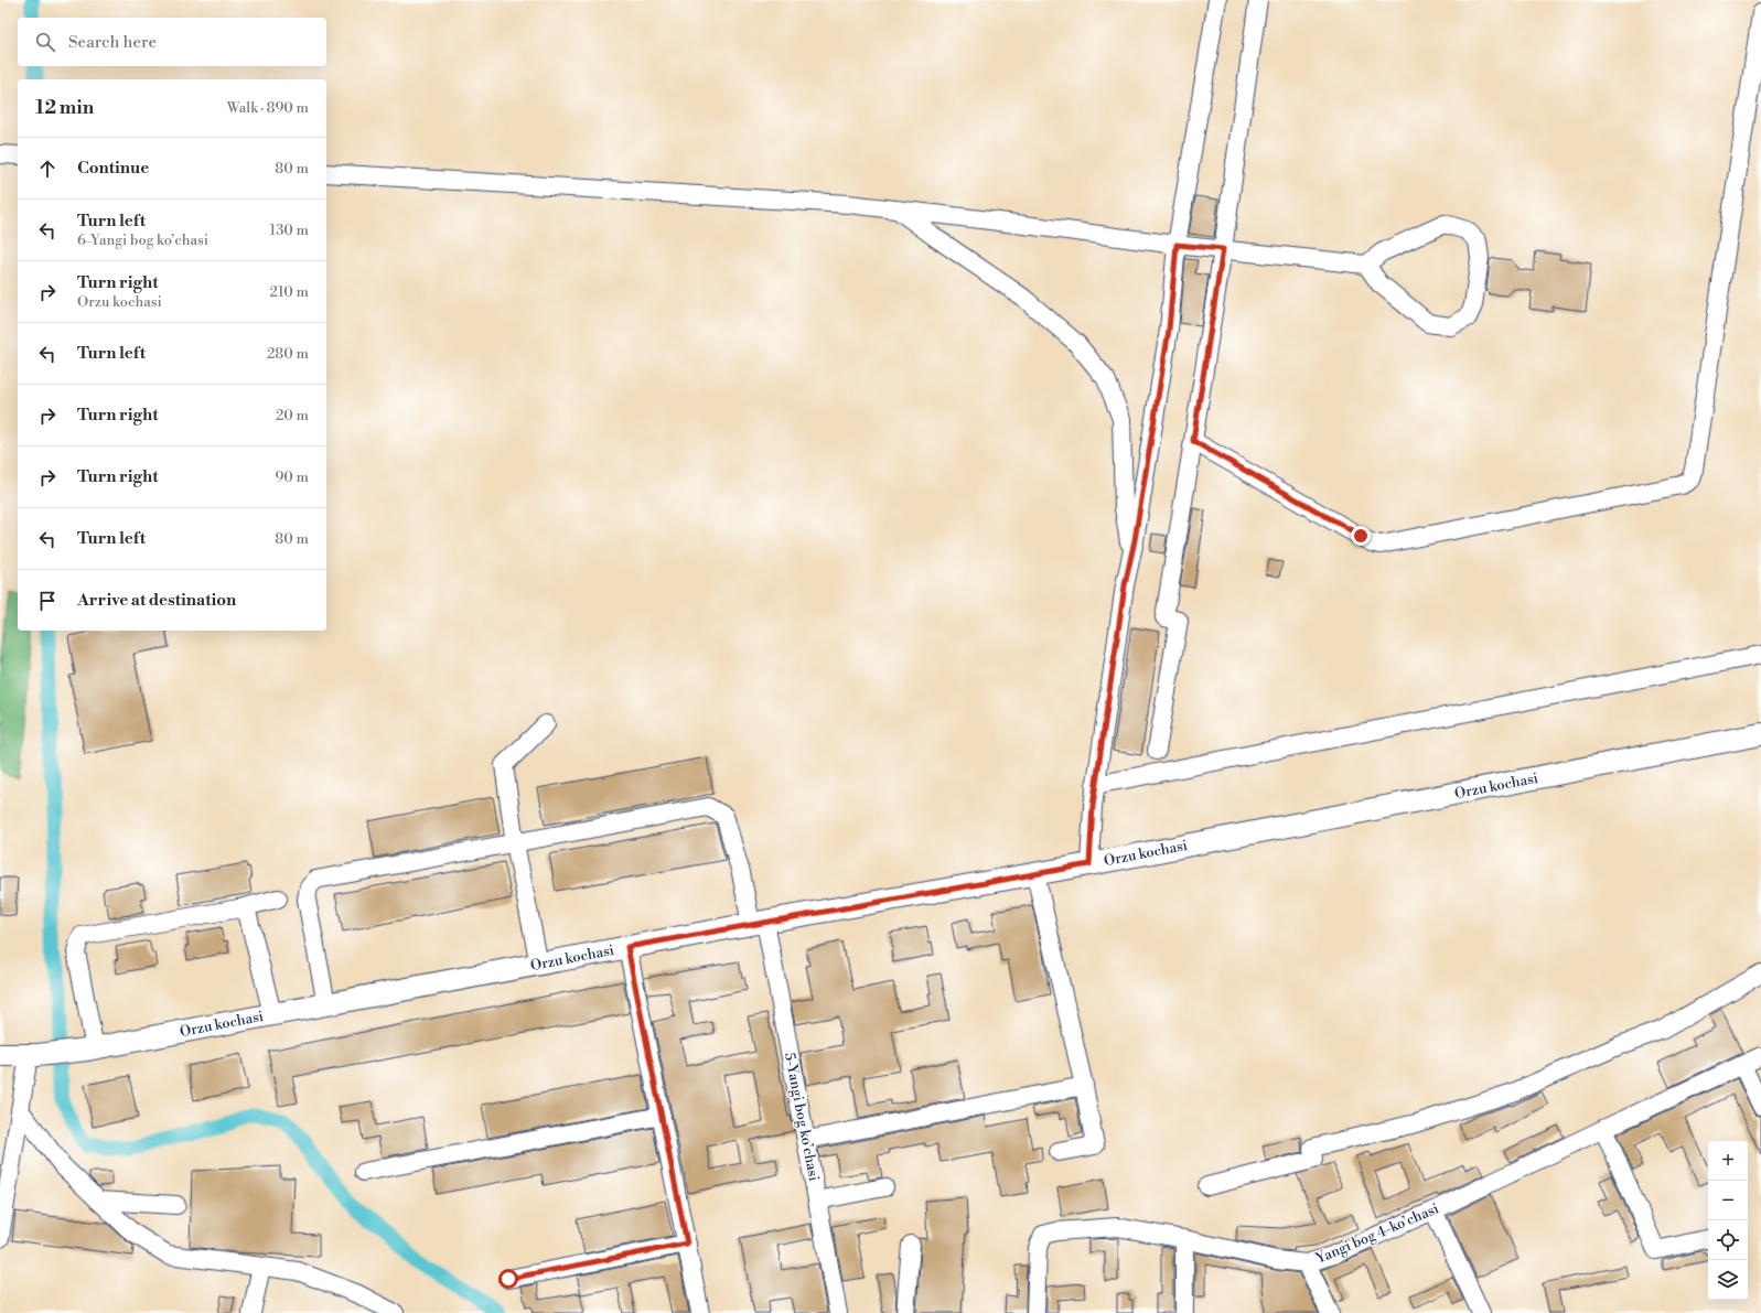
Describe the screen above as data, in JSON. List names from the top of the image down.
{
  "streets": {
    "main road": ["Orzu kochasi"],
    "street": ["5-Yangi bog koʼchasi", "Yangi bog 4-koʼchasi"]
  },
  "crossings": [
    ["Orzu kochasi", "5-Yangi bog koʼchasi"]
  ],
  "page": {
    "search": "Search here",
    "heading": ["12 min", "Walk · 890 m"],
    "list": [
      ["Continue", "80 m"],
      ["Turn left", "6-Yangi bog koʼchasi", "130 m"],
      ["Turn right", "Orzu kochasi", "210 m"],
      ["Turn left", "280 m"],
      ["Turn right", "20 m"],
      ["Turn right", "90 m"],
      ["Turn left", "80 m"],
      "Arrive at destination"
    ],
    "map_buttons": ["+", "−"]
  }
}
